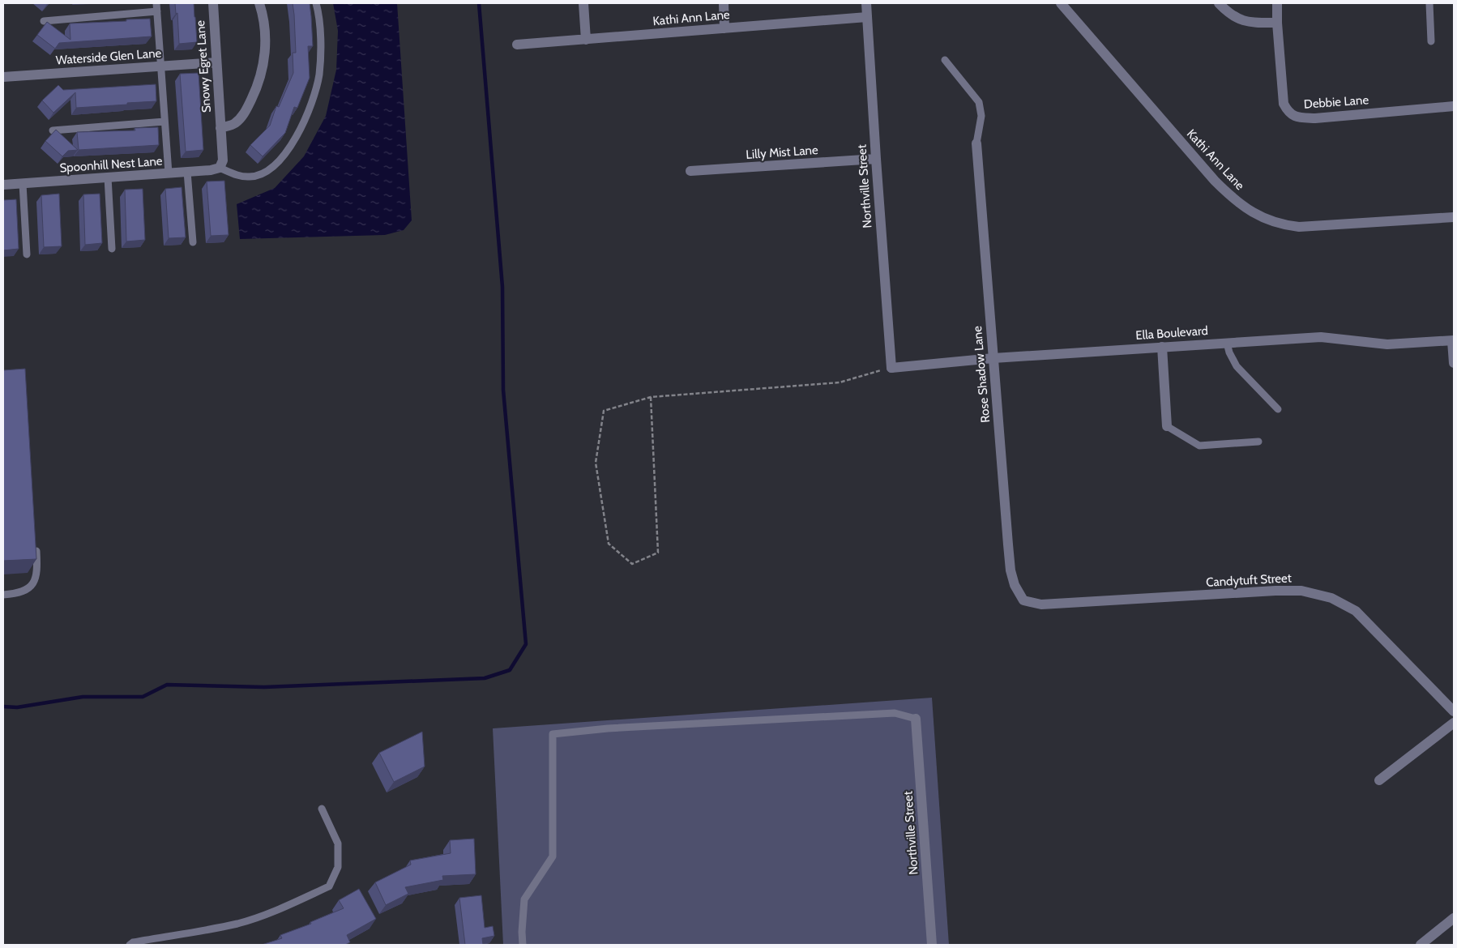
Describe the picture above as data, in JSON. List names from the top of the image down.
{
  "streets": {
    "street": [
      "Kathi Ann Lane",
      "Waterside Glen Lane",
      "Snowy Egret Lane",
      "Debbie Lane",
      "Lilly Mist Lane",
      "Spoonhill Nest Lane",
      "Northville Street",
      "Ella Boulevard",
      "Rose Shadow Lane",
      "Candytuft Street"
    ]
  },
  "crossings": [
    ["Kathi Ann Lane", "Northville Street"],
    ["Waterside Glen Lane", "Snowy Egret Lane"],
    ["Snowy Egret Lane", "Spoonhill Nest Lane"],
    ["Lilly Mist Lane", "Northville Street"],
    ["Northville Street", "Ella Boulevard"],
    ["Ella Boulevard", "Rose Shadow Lane"],
    ["Rose Shadow Lane", "Candytuft Street"]
  ]
}
